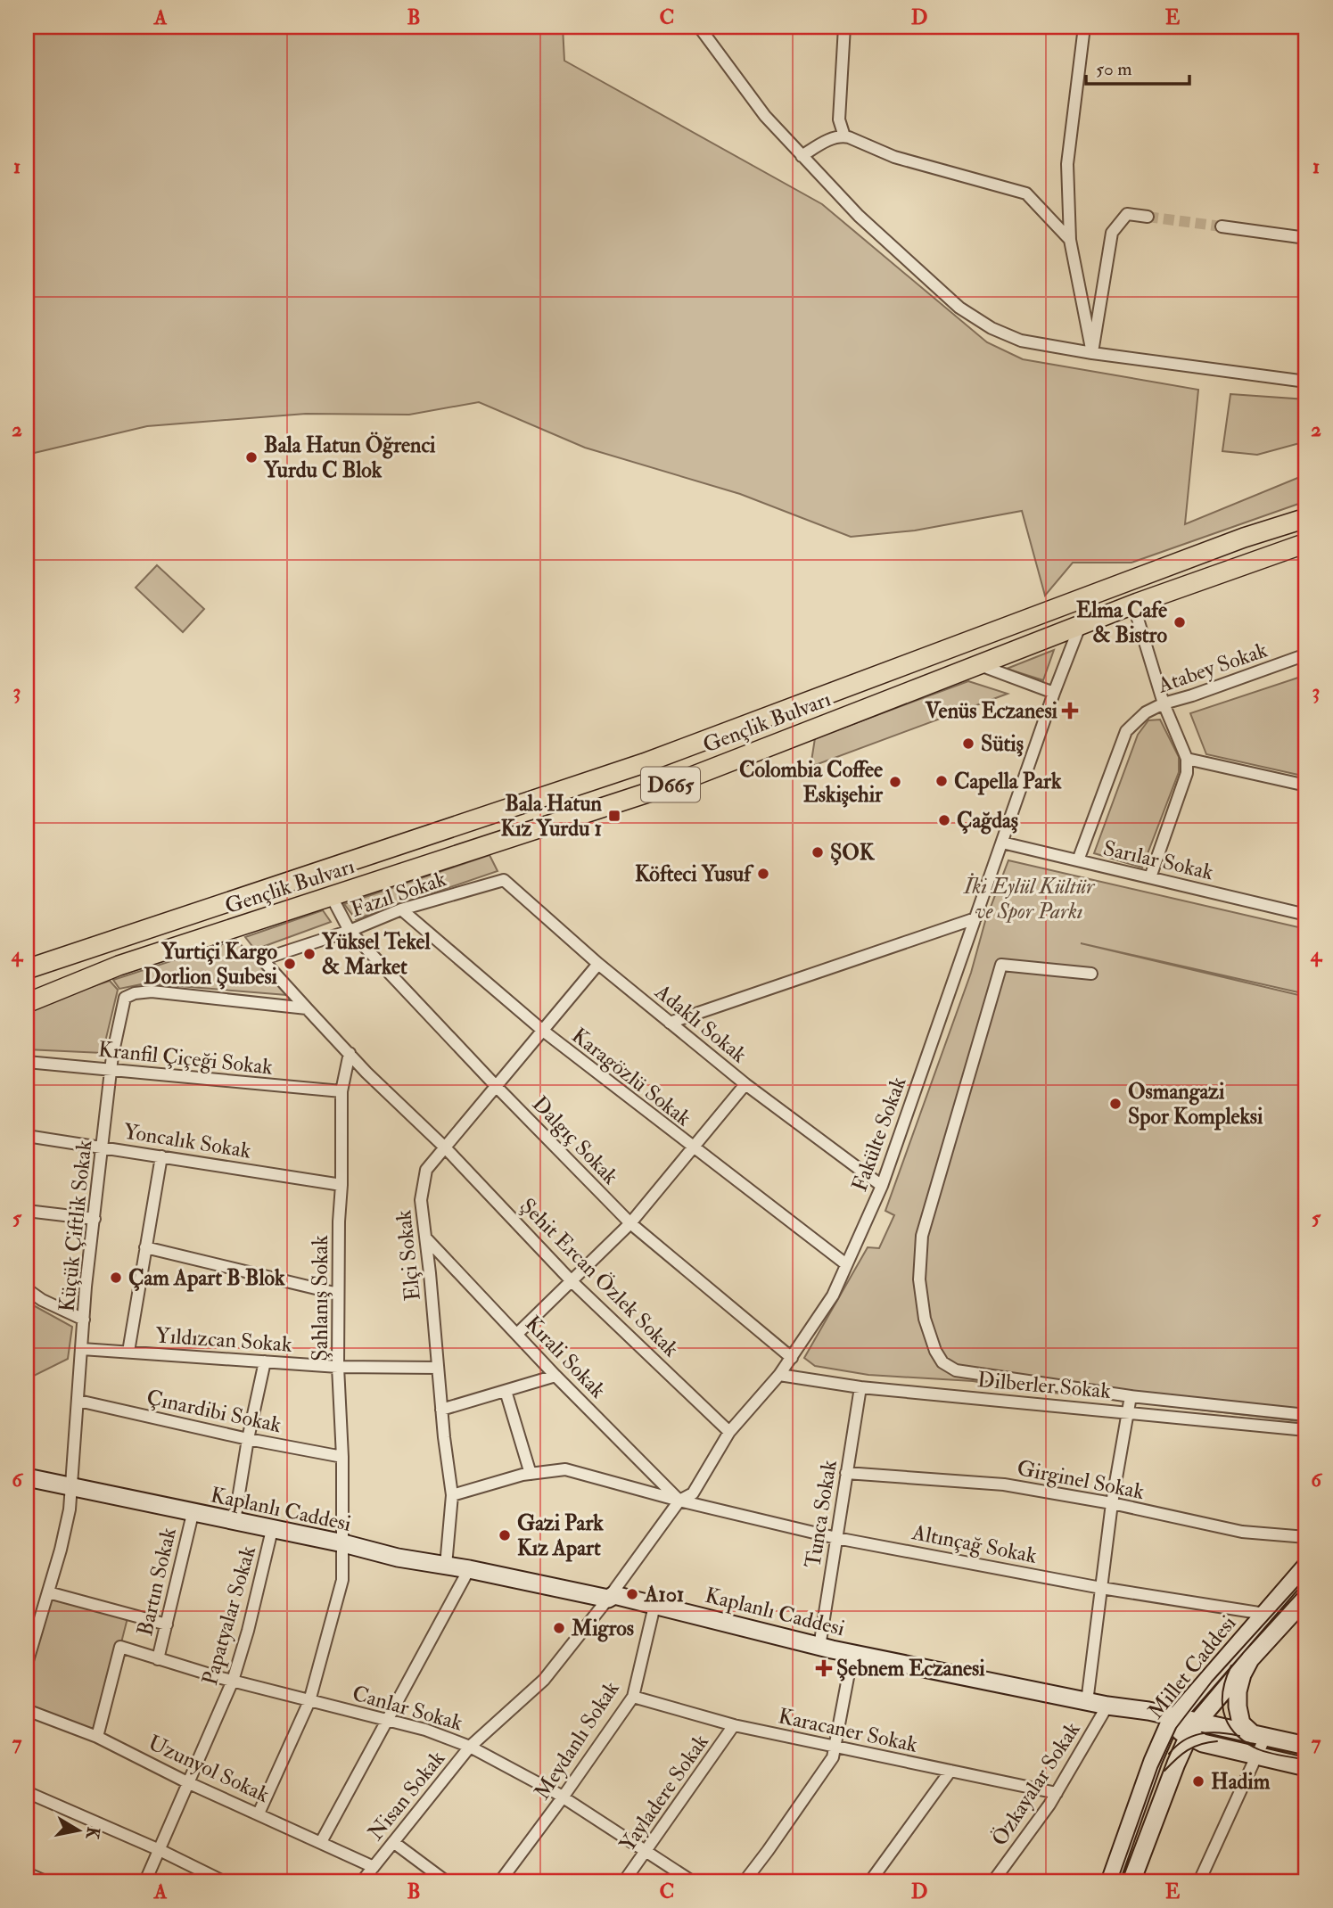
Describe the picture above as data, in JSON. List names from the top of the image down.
{
  "streets": {
    "highway": ["Gençlik Bulvarı", "D665"],
    "main road": ["Kaplanlı Caddesi", "Millet Caddesi"],
    "street": [
      "Atabey Sokak",
      "Sarılar Sokak",
      "Fazıl Sokak",
      "Adaklı Sokak",
      "Kranfil Çiçeği Sokak",
      "Karagözlü Sokak",
      "Fakülte Sokak",
      "Dalgıç Sokak",
      "Yoncalık Sokak",
      "Küçük Çiftlik Sokak",
      "Elçi Sokak",
      "Şehit Ercan Özlek Sokak",
      "Şahlanış Sokak",
      "Yıldızcan Sokak",
      "Kırali Sokak",
      "Dilberler Sokak",
      "Çınardibi Sokak",
      "Girginel Sokak",
      "Tunca Sokak",
      "Altınçağ Sokak",
      "Bartın Sokak",
      "Papatyalar Sokak",
      "Canlar Sokak",
      "Karacaner Sokak",
      "Meydanlı Sokak",
      "Uzunyol Sokak",
      "Özkayalar Sokak",
      "Yayladere Sokak",
      "Nisan Sokak"
    ]
  },
  "crossings": [
    ["Atabey Sokak", "Sarılar Sokak"],
    ["Gençlik Bulvarı", "Fakülte Sokak"],
    ["Gençlik Bulvarı", "Dalgıç Sokak"],
    ["Sarılar Sokak", "Fakülte Sokak"],
    ["Fazıl Sokak", "Adaklı Sokak"],
    ["Fazıl Sokak", "Karagözlü Sokak"],
    ["Fazıl Sokak", "Dalgıç Sokak"],
    ["Fazıl Sokak", "Küçük Çiftlik Sokak"],
    ["Adaklı Sokak", "Fakülte Sokak"],
    ["Adaklı Sokak", "Elçi Sokak"],
    ["Kranfil Çiçeği Sokak", "Küçük Çiftlik Sokak"],
    ["Kranfil Çiçeği Sokak", "Şahlanış Sokak"],
    ["Karagözlü Sokak", "Fakülte Sokak"],
    ["Karagözlü Sokak", "Elçi Sokak"],
    ["Fakülte Sokak", "Dalgıç Sokak"],
    ["Fakülte Sokak", "Şehit Ercan Özlek Sokak"],
    ["Fakülte Sokak", "Kırali Sokak"],
    ["Fakülte Sokak", "Dilberler Sokak"],
    ["Fakülte Sokak", "Kaplanlı Caddesi"],
    ["Fakülte Sokak", "Altınçağ Sokak"],
    ["Fakülte Sokak", "Nisan Sokak"],
    ["Dalgıç Sokak", "Elçi Sokak"],
    ["Yoncalık Sokak", "Küçük Çiftlik Sokak"],
    ["Yoncalık Sokak", "Şahlanış Sokak"],
    ["Küçük Çiftlik Sokak", "Yıldızcan Sokak"],
    ["Küçük Çiftlik Sokak", "Çınardibi Sokak"],
    ["Küçük Çiftlik Sokak", "Kaplanlı Caddesi"],
    ["Elçi Sokak", "Şehit Ercan Özlek Sokak"],
    ["Elçi Sokak", "Yıldızcan Sokak"],
    ["Elçi Sokak", "Kırali Sokak"],
    ["Elçi Sokak", "Kaplanlı Caddesi"],
    ["Elçi Sokak", "Altınçağ Sokak"],
    ["Şahlanış Sokak", "Yıldızcan Sokak"],
    ["Şahlanış Sokak", "Çınardibi Sokak"],
    ["Şahlanış Sokak", "Kaplanlı Caddesi"],
    ["Şahlanış Sokak", "Canlar Sokak"],
    ["Şahlanış Sokak", "Uzunyol Sokak"],
    ["Kırali Sokak", "Altınçağ Sokak"],
    ["Dilberler Sokak", "Tunca Sokak"],
    ["Girginel Sokak", "Tunca Sokak"],
    ["Kaplanlı Caddesi", "Tunca Sokak"],
    ["Kaplanlı Caddesi", "Bartın Sokak"],
    ["Kaplanlı Caddesi", "Papatyalar Sokak"],
    ["Kaplanlı Caddesi", "Millet Caddesi"],
    ["Kaplanlı Caddesi", "Meydanlı Sokak"],
    ["Kaplanlı Caddesi", "Özkayalar Sokak"],
    ["Kaplanlı Caddesi", "Nisan Sokak"],
    ["Tunca Sokak", "Altınçağ Sokak"],
    ["Altınçağ Sokak", "Millet Caddesi"],
    ["Bartın Sokak", "Canlar Sokak"],
    ["Papatyalar Sokak", "Canlar Sokak"],
    ["Papatyalar Sokak", "Uzunyol Sokak"],
    ["Canlar Sokak", "Meydanlı Sokak"],
    ["Canlar Sokak", "Uzunyol Sokak"],
    ["Canlar Sokak", "Yayladere Sokak"],
    ["Canlar Sokak", "Nisan Sokak"],
    ["Karacaner Sokak", "Meydanlı Sokak"],
    ["Karacaner Sokak", "Özkayalar Sokak"],
    ["Karacaner Sokak", "Yayladere Sokak"],
    ["Uzunyol Sokak", "Nisan Sokak"]
  ],
  "parks": ["İki Eylül Kültür ve Spor Parkı"],
  "places": {
    "other": [
      "Bala Hatun Öğrenci Yurdu C Blok",
      "Elma Cafe & Bistro",
      "Sütiş",
      "Capella Park",
      "Colombia Coffee Eskişehir",
      "Çağdaş",
      "ŞOK",
      "Köfteci Yusuf",
      "Yüksel Tekel & Market",
      "Yurtiçi Kargo Dorlion Şuıbesi",
      "Osmangazi Spor Kompleksi",
      "Çam Apart B Blok",
      "Gazi Park Kız Apart",
      "A101",
      "Migros",
      "Hadim"
    ],
    "health": ["Venüs Eczanesi", "Şebnem Eczanesi"],
    "transit": ["Bala Hatun Kız Yurdu 1"]
  },
  "scale_bar": "50 m",
  "north": "right",
  "grid": {
    "columns": [
      "A",
      "B",
      "C",
      "D",
      "E"
    ],
    "rows": [
      "1",
      "2",
      "3",
      "4",
      "5",
      "6",
      "7"
    ]
  }
}
